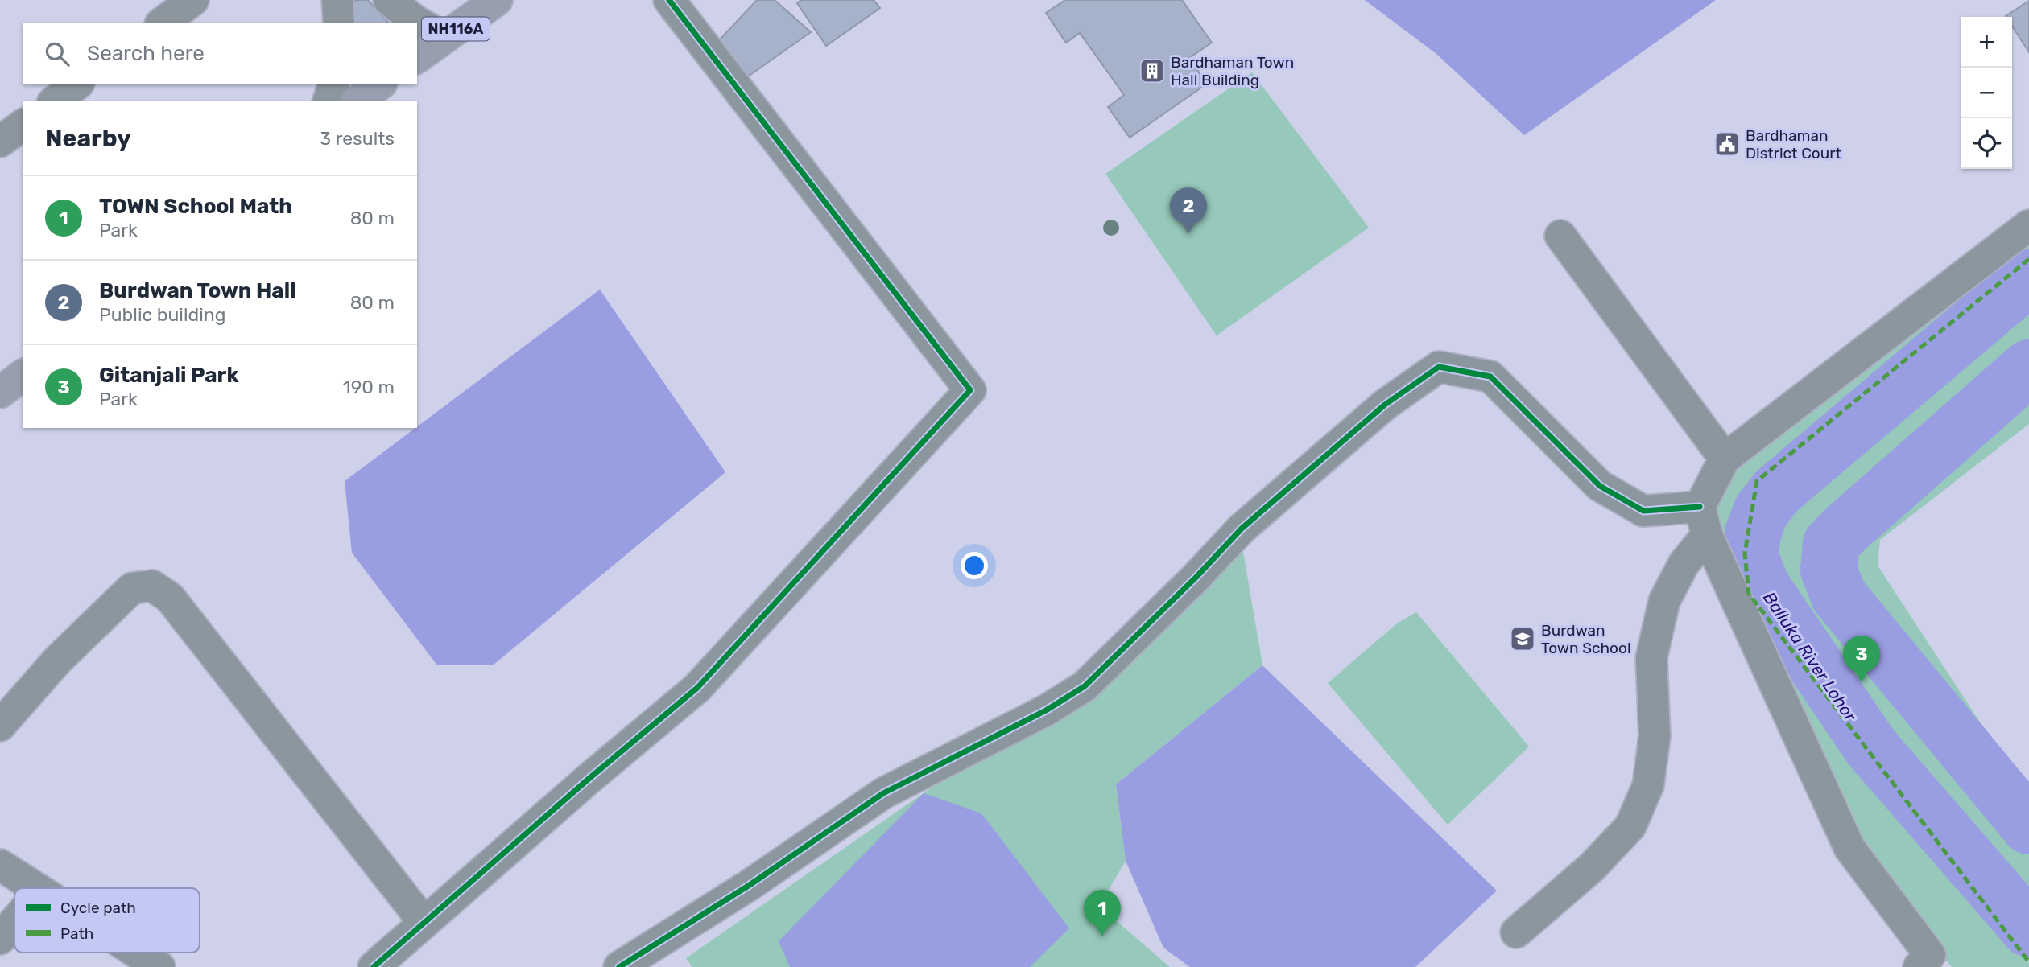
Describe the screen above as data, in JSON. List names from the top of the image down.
{
  "streets": {
    "highway": ["NH116A"]
  },
  "water": ["Balluka River Lohor"],
  "places": {
    "building": ["Bardhaman Town Hall Building"],
    "public building": ["Bardhaman District Court"],
    "school or university": ["Burdwan Town School"]
  },
  "legend": ["Cycle path", "Path"],
  "page": {
    "map_buttons": ["+", "−"],
    "search": "Search here",
    "heading": ["Nearby", "3 results"],
    "list": [
      {
        "mark": "1",
        "name": "TOWN School Math",
        "note": "Park",
        "value": "80 m"
      },
      {
        "mark": "2",
        "name": "Burdwan Town Hall",
        "note": "Public building",
        "value": "80 m"
      },
      {
        "mark": "3",
        "name": "Gitanjali Park",
        "note": "Park",
        "value": "190 m"
      }
    ],
    "pins": ["2", "3", "1"]
  }
}
